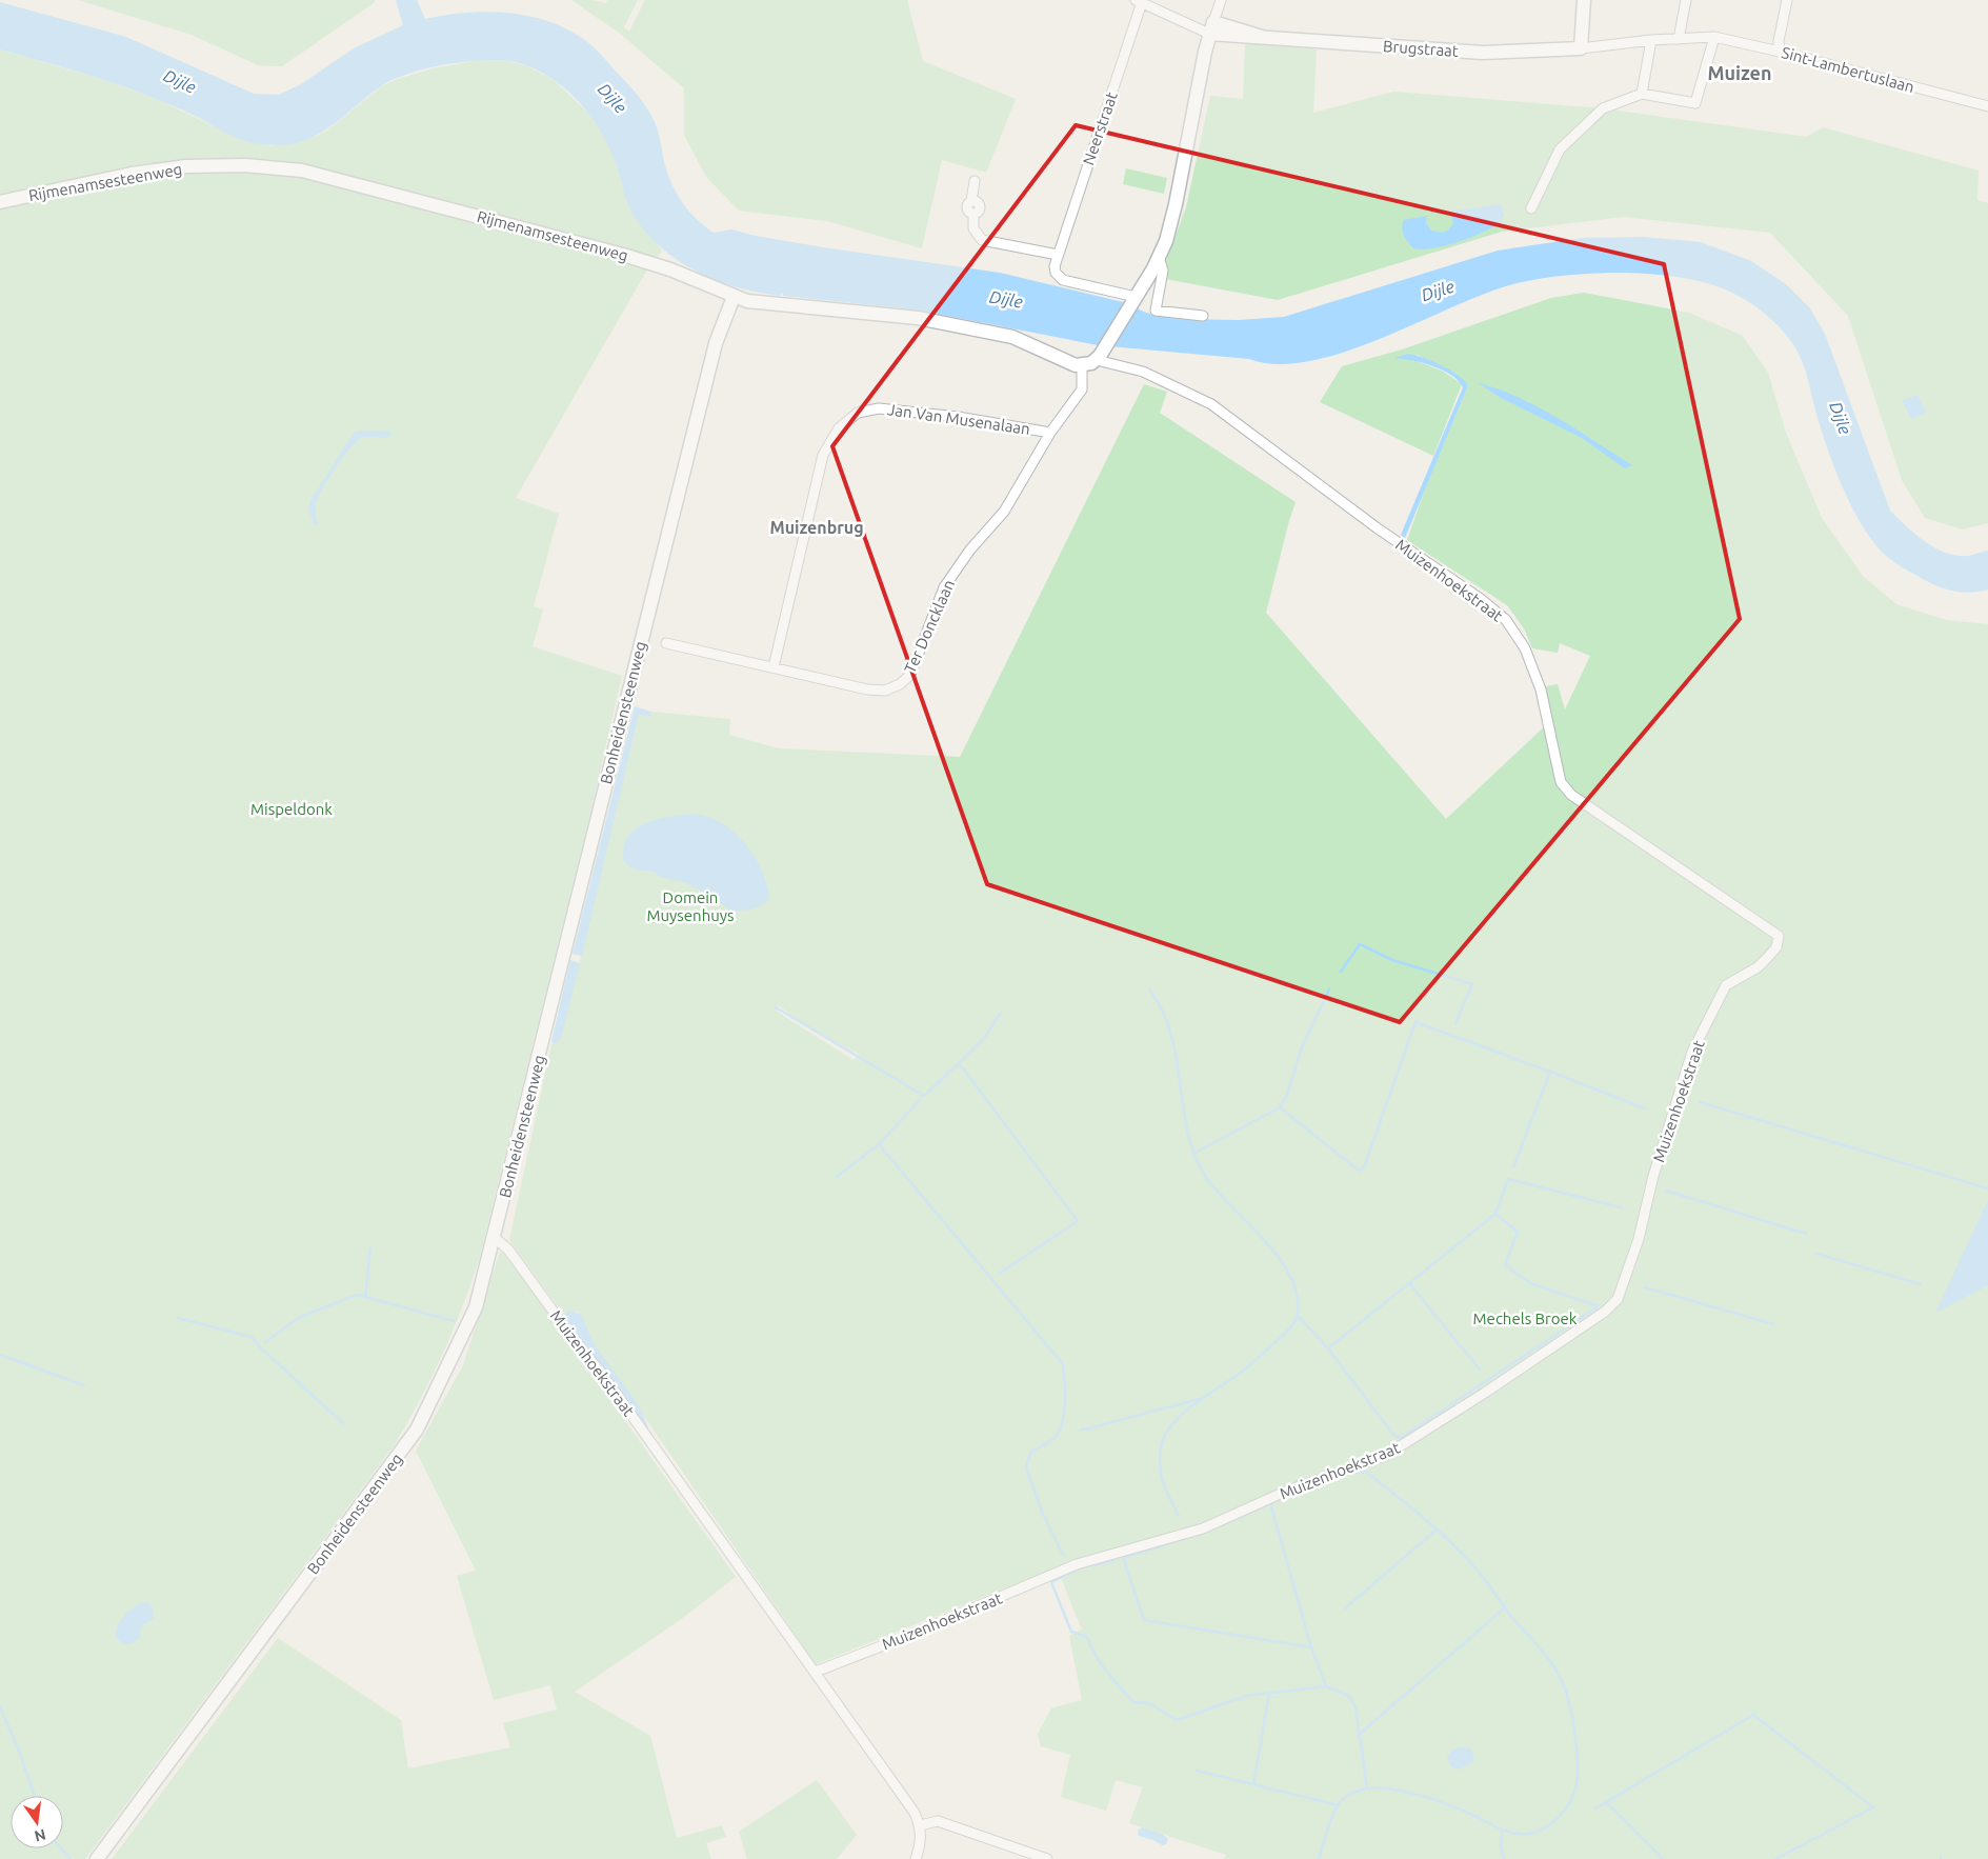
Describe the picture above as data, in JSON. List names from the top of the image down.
{
  "streets": {
    "street": [
      "Brugstraat",
      "Sint-Lambertuslaan",
      "Neerstraat",
      "Rijmenamsesteenweg",
      "Jan Van Musenalaan",
      "Muizenhoekstraat",
      "Ter Doncklaan",
      "Bonheidensteenweg"
    ]
  },
  "crossings": [
    ["Brugstraat", "Sint-Lambertuslaan"],
    ["Rijmenamsesteenweg", "Ter Doncklaan"],
    ["Rijmenamsesteenweg", "Bonheidensteenweg"],
    ["Jan Van Musenalaan", "Ter Doncklaan"],
    ["Muizenhoekstraat", "Bonheidensteenweg"]
  ],
  "districts": ["Muizen", "Muizenbrug"],
  "water": ["Dijle"],
  "parks": ["Mispeldonk", "Domein Muysenhuys", "Mechels Broek"],
  "north": "bottom"
}
